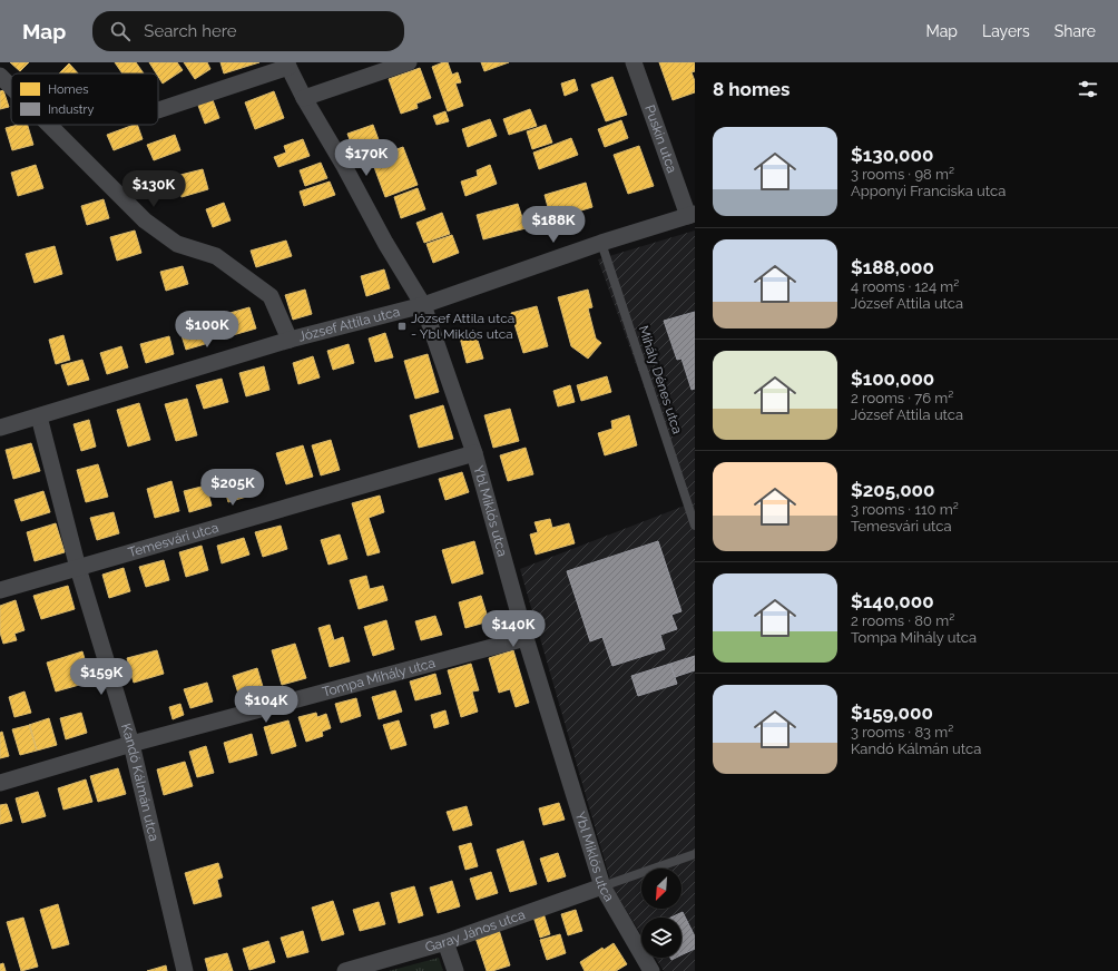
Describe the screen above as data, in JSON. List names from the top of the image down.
{
  "streets": {
    "street": [
      "Puskin utca",
      "József Attila utca",
      "Ybl Miklós utca",
      "Temesvári utca",
      "Tompa Mihály utca",
      "Kandó Kálmán utca",
      "Garay János utca"
    ],
    "lane": ["Mihály Dénes utca"]
  },
  "crossings": [
    ["Puskin utca", "József Attila utca"],
    ["József Attila utca", "Mihály Dénes utca"],
    ["József Attila utca", "Ybl Miklós utca"],
    ["József Attila utca", "Kandó Kálmán utca"],
    ["Ybl Miklós utca", "Temesvári utca"],
    ["Ybl Miklós utca", "Tompa Mihály utca"],
    ["Ybl Miklós utca", "Garay János utca"],
    ["Temesvári utca", "Kandó Kálmán utca"],
    ["Tompa Mihály utca", "Kandó Kálmán utca"]
  ],
  "places": {
    "transit": ["József Attila utca - Ybl Miklós utca"]
  },
  "legend": ["Homes", "Industry"],
  "north": "bottom left",
  "page": {
    "header": "Map",
    "search": "Search here",
    "nav": ["Map", "Layers", "Share"],
    "heading": "8 homes",
    "list": [
      {
        "name": "$130,000",
        "note": "3 rooms · 98 m² · Apponyi Franciska utca"
      },
      {
        "name": "$188,000",
        "note": "4 rooms · 124 m² · József Attila utca"
      },
      {
        "name": "$100,000",
        "note": "2 rooms · 76 m² · József Attila utca"
      },
      {
        "name": "$205,000",
        "note": "3 rooms · 110 m² · Temesvári utca"
      },
      {
        "name": "$140,000",
        "note": "2 rooms · 80 m² · Tompa Mihály utca"
      },
      {
        "name": "$159,000",
        "note": "3 rooms · 83 m² · Kandó Kálmán utca"
      }
    ],
    "price": [
      "$170K",
      "$130K",
      "$188K",
      "$100K",
      "$205K",
      "$140K",
      "$159K",
      "$104K"
    ]
  }
}
